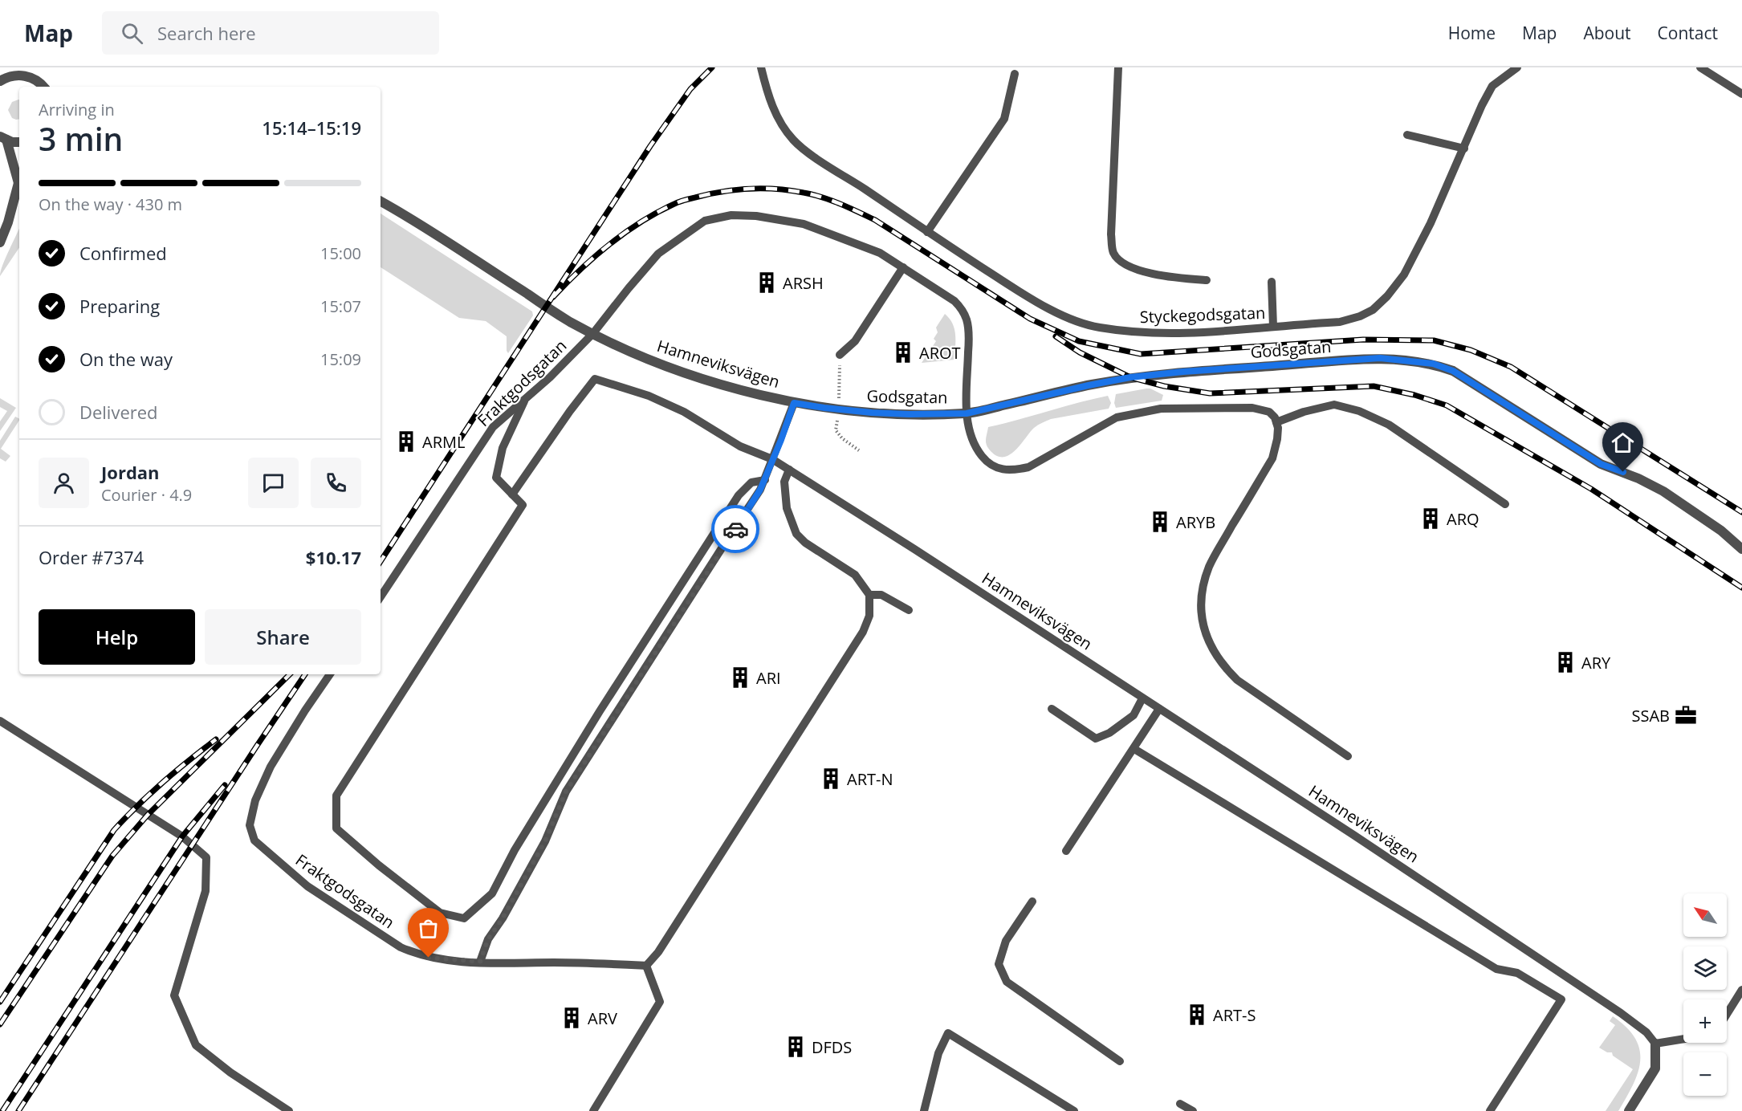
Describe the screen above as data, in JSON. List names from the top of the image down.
{
  "streets": {
    "street": ["Godsgatan", "Hamneviksvägen"],
    "lane": ["Styckegodsgatan", "Fraktgodsgatan"]
  },
  "crossings": [
    ["Godsgatan", "Hamneviksvägen"],
    ["Godsgatan", "Fraktgodsgatan"],
    ["Hamneviksvägen", "Fraktgodsgatan"]
  ],
  "places": {
    "building": [
      "ARSH",
      "AROT",
      "ARML",
      "ARQ",
      "ARYB",
      "ARY",
      "ARI",
      "ART-N",
      "ART-S",
      "ARV",
      "DFDS"
    ],
    "office": ["SSAB"]
  },
  "north": "top left",
  "page": {
    "header": "Map",
    "search": "Search here",
    "nav": [
      "Home",
      "Map",
      "About",
      "Contact"
    ],
    "heading": ["3 min", "Arriving in", "15:14–15:19"],
    "panel": [
      "Jordan",
      "Courier · 4.9",
      "Order #7374",
      "$10.17"
    ],
    "bar": "On the way · 430 m",
    "list": [
      ["Confirmed", "15:00"],
      ["Preparing", "15:07"],
      ["On the way", "15:09"],
      "Delivered"
    ],
    "buttons": ["Help", "Share"],
    "map_buttons": ["+", "−"]
  }
}
